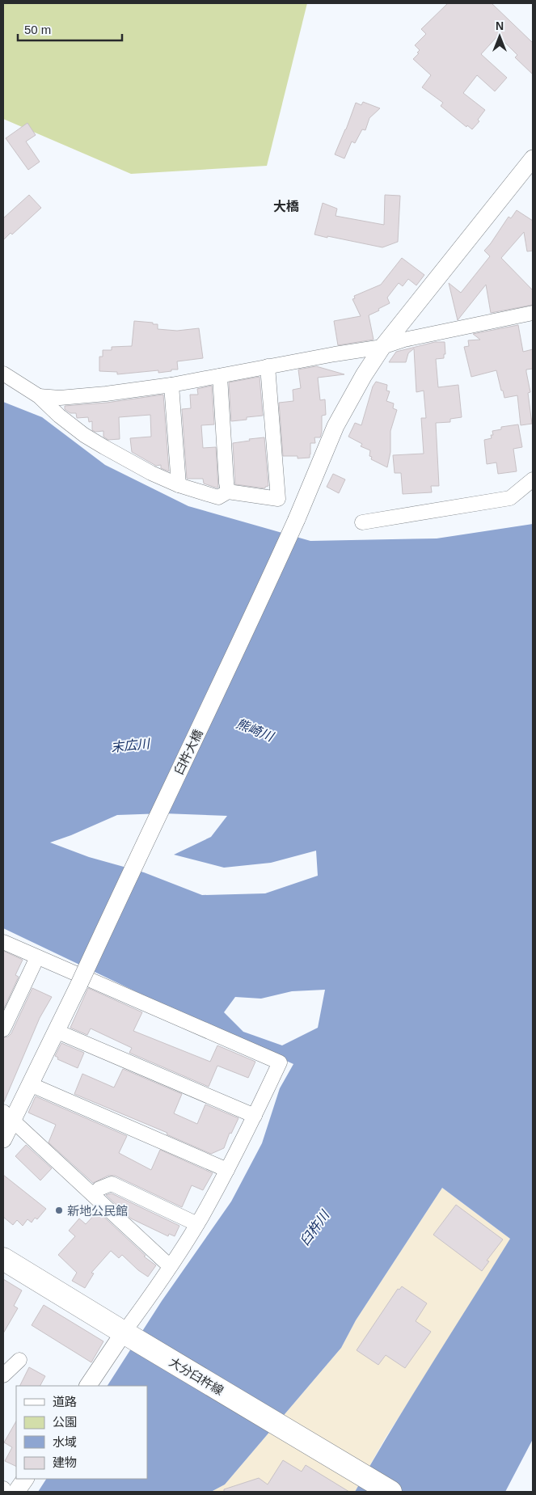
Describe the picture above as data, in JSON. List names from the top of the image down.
{
  "streets": {
    "main road": ["大分臼杵線"],
    "street": ["臼杵大橋"]
  },
  "districts": ["大橋"],
  "water": ["熊崎川", "末広川", "臼杵川"],
  "places": ["新地公民館"],
  "legend": [
    "道路",
    "公園",
    "水域",
    "建物"
  ],
  "scale_bar": "50 m",
  "north": "top"
}
